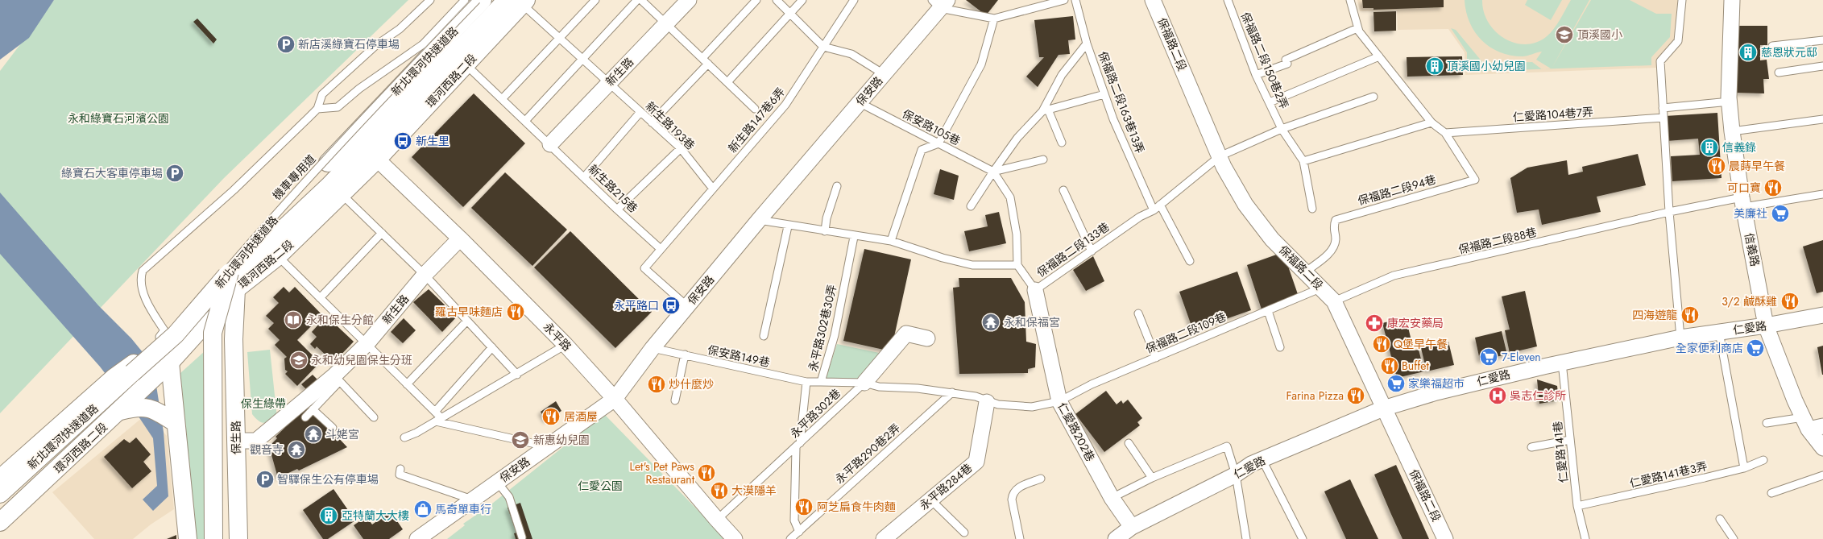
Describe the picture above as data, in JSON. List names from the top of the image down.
{
  "streets": {
    "main road": ["新北環河快速道路", "環河西路二段", "保生路"],
    "street": [
      "保福路二段",
      "新生路",
      "保安路",
      "信義路",
      "仁愛路",
      "永平路",
      "仁愛路202巷",
      "永平路284巷"
    ],
    "lane": [
      "保福路二段150巷2弄",
      "保福路二段163巷13弄",
      "仁愛路104巷7弄",
      "新生路147巷6弄",
      "新生路193巷",
      "保安路105巷",
      "機車專用道",
      "新生路215巷",
      "保福路二段94巷",
      "保福路二段88巷",
      "保福路二段133巷",
      "永平路302巷30弄",
      "保福路二段109巷",
      "保安路149巷",
      "永平路302巷",
      "仁愛路141巷",
      "永平路290巷2弄",
      "仁愛路141巷3弄"
    ]
  },
  "crossings": [
    ["保福路二段", "保福路二段94巷"],
    ["保福路二段", "保福路二段88巷"],
    ["保福路二段", "保福路二段133巷"],
    ["保福路二段", "仁愛路"],
    ["保福路二段", "保福路二段109巷"],
    ["保福路二段150巷2弄", "保福路二段133巷"],
    ["新北環河快速道路", "環河西路二段"],
    ["新北環河快速道路", "機車專用道"],
    ["新北環河快速道路", "保生路"],
    ["新生路", "新生路193巷"],
    ["新生路", "新生路215巷"],
    ["新生路", "永平路"],
    ["新生路", "保生路"],
    ["環河西路二段", "新生路193巷"],
    ["環河西路二段", "新生路215巷"],
    ["環河西路二段", "永平路"],
    ["環河西路二段", "保生路"],
    ["保安路", "新生路147巷6弄"],
    ["保安路", "保安路105巷"],
    ["保安路", "永平路"],
    ["保安路", "保安路149巷"],
    ["保福路二段163巷13弄", "保福路二段133巷"],
    ["仁愛路104巷7弄", "保福路二段94巷"],
    ["新生路147巷6弄", "新生路193巷"],
    ["新生路147巷6弄", "新生路215巷"],
    ["保福路二段88巷", "信義路"],
    ["保福路二段133巷", "仁愛路202巷"],
    ["信義路", "仁愛路"],
    ["永平路302巷30弄", "保安路149巷"],
    ["永平路302巷30弄", "永平路302巷"],
    ["仁愛路", "仁愛路202巷"],
    ["仁愛路", "仁愛路141巷"],
    ["保福路二段109巷", "仁愛路202巷"],
    ["永平路", "永平路302巷"],
    ["仁愛路141巷", "仁愛路141巷3弄"]
  ],
  "parks": ["永和綠寶石河濱公園", "保生綠帶", "仁愛公園"],
  "places": {
    "school or university": ["頂溪國小", "永和幼兒園保生分班", "新惠幼兒園"],
    "parking": ["新店溪綠寶石停車場", "綠寶石大客車停車場", "智驛保生公有停車場"],
    "building": [
      "慈恩狀元邸",
      "頂溪國小幼兒園",
      "信義錄",
      "亞特蘭大大樓"
    ],
    "bus stop": ["新生里", "永平路口"],
    "restaurant": [
      "晨蒔早午餐",
      "可口寶",
      "3/2 鹹酥雞",
      "羅古早味麵店",
      "四海遊龍",
      "Q堡早午餐",
      "Buffet",
      "炒什麼炒",
      "Farina Pizza",
      "居酒屋",
      "Let's Pet Paws Restaurant",
      "大漠隱羊",
      "阿芝扁食牛肉麵"
    ],
    "supermarket": [
      "美廉社",
      "全家便利商店",
      "7-Eleven",
      "家樂福超市"
    ],
    "library": ["永和保生分館"],
    "temple": ["永和保福宮", "斗姥宮", "觀音寺"],
    "pharmacy": ["康宏安藥局"],
    "hospital": ["吳志仁診所"],
    "shop": ["馬奇單車行"]
  }
}
